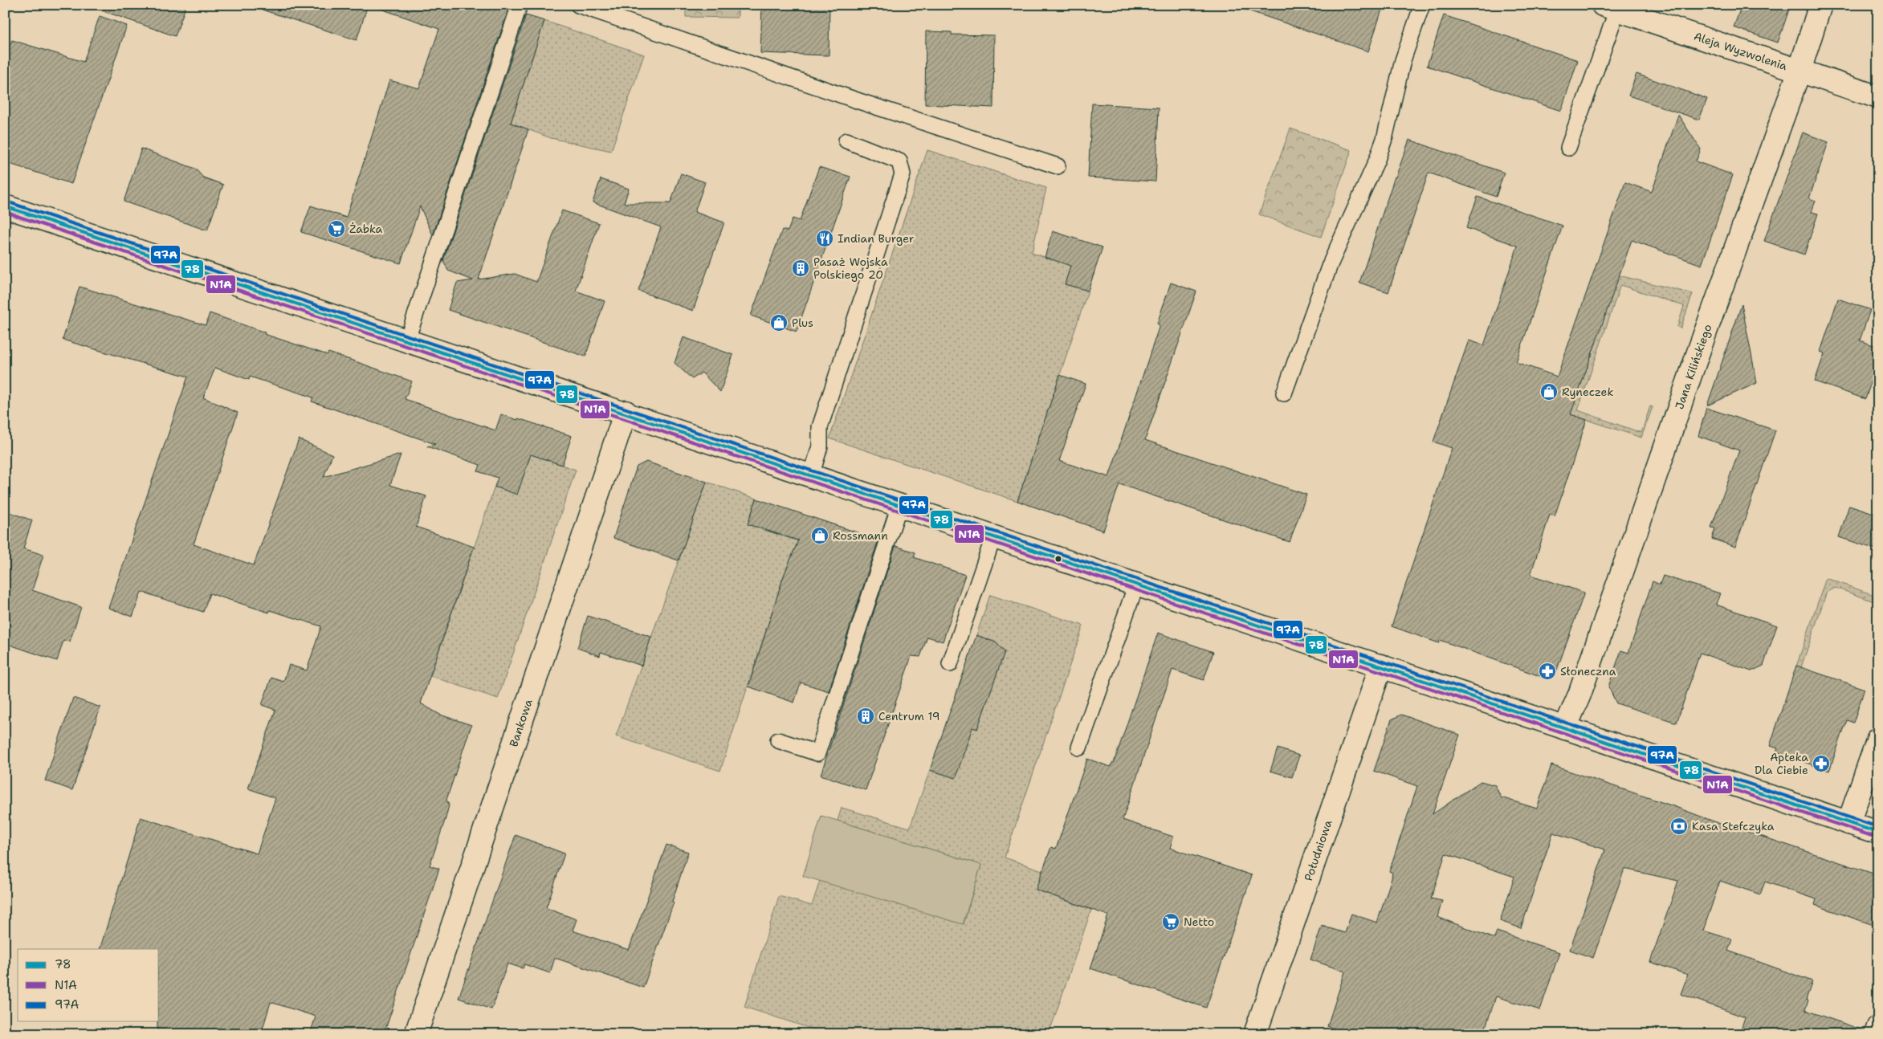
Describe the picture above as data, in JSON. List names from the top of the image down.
{
  "streets": {
    "street": [
      "Aleja Wyzwolenia",
      "Jana Kilińskiego",
      "Bankowa",
      "Południowa"
    ]
  },
  "crossings": [
    ["Aleja Wyzwolenia", "Jana Kilińskiego"]
  ],
  "places": {
    "supermarket": ["Żabka", "Netto"],
    "restaurant": ["Indian Burger"],
    "building": ["Pasaż Wojska Polskiego 20", "Centrum 19"],
    "shop": ["Plus", "Ryneczek", "Rossmann"],
    "pharmacy": ["Słoneczna", "Apteka Dla Ciebie"],
    "bank": ["Kasa Stefczyka"]
  },
  "lines": ["transit line 97A", "transit line 78", "transit line N1A"],
  "legend": ["78", "N1A", "97A"]
}
